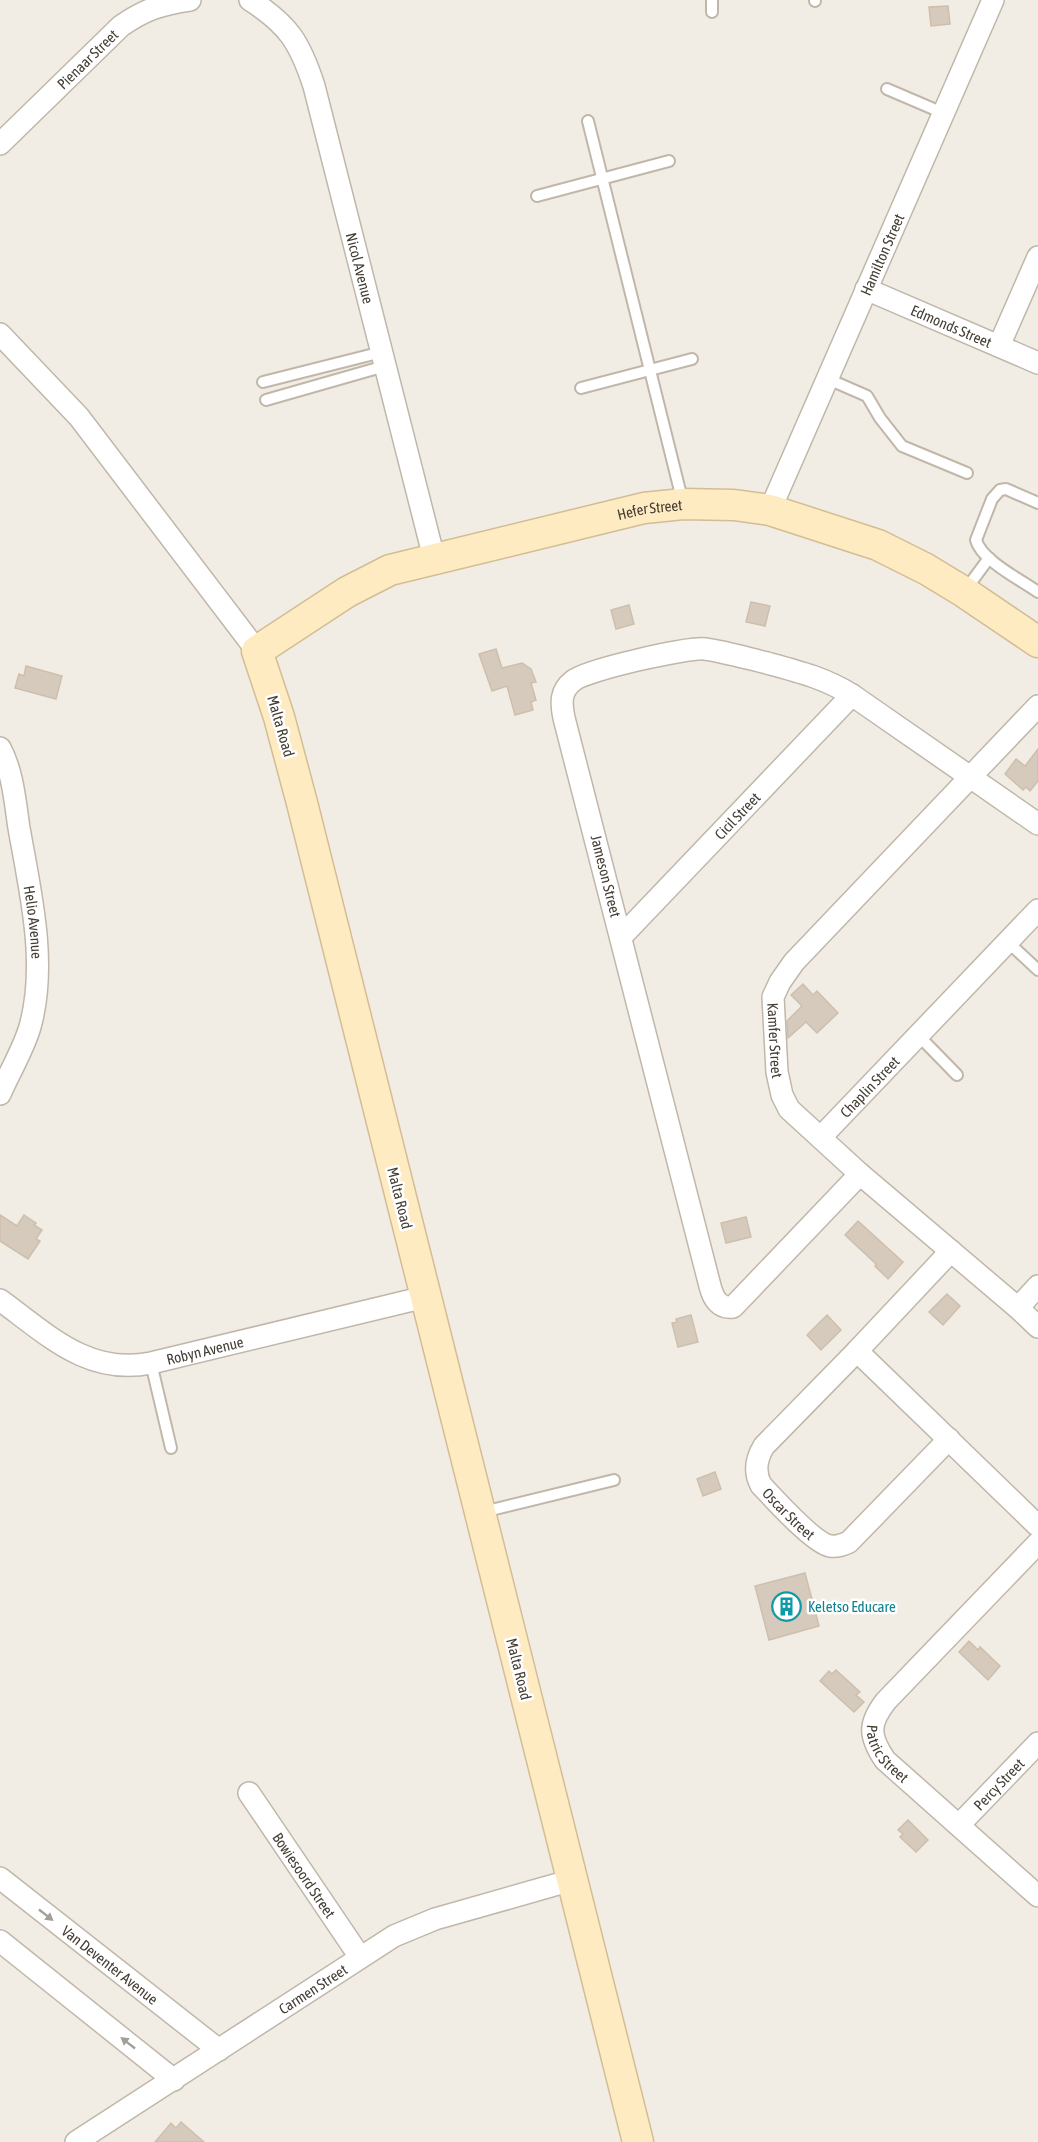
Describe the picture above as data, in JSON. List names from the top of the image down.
{
  "streets": {
    "street": [
      "Pienaar Street",
      "Hamilton Street",
      "Nicol Avenue",
      "Edmonds Street",
      "Hefer Street",
      "Malta Road",
      "Cicil Street",
      "Jameson Street",
      "Helio Avenue",
      "Kamfer Street",
      "Chaplin Street",
      "Robyn Avenue",
      "Oscar Street",
      "Patric Street",
      "Percy Street",
      "Bowiesoord Street",
      "Van Deventer Avenue",
      "Carmen Street"
    ]
  },
  "crossings": [
    ["Hamilton Street", "Edmonds Street"],
    ["Hamilton Street", "Hefer Street"],
    ["Nicol Avenue", "Hefer Street"],
    ["Hefer Street", "Malta Road"],
    ["Malta Road", "Robyn Avenue"],
    ["Malta Road", "Carmen Street"],
    ["Cicil Street", "Jameson Street"],
    ["Jameson Street", "Kamfer Street"],
    ["Kamfer Street", "Chaplin Street"],
    ["Kamfer Street", "Oscar Street"],
    ["Patric Street", "Percy Street"],
    ["Bowiesoord Street", "Carmen Street"],
    ["Van Deventer Avenue", "Carmen Street"]
  ],
  "places": {
    "building": ["Keletso Educare"]
  }
}
